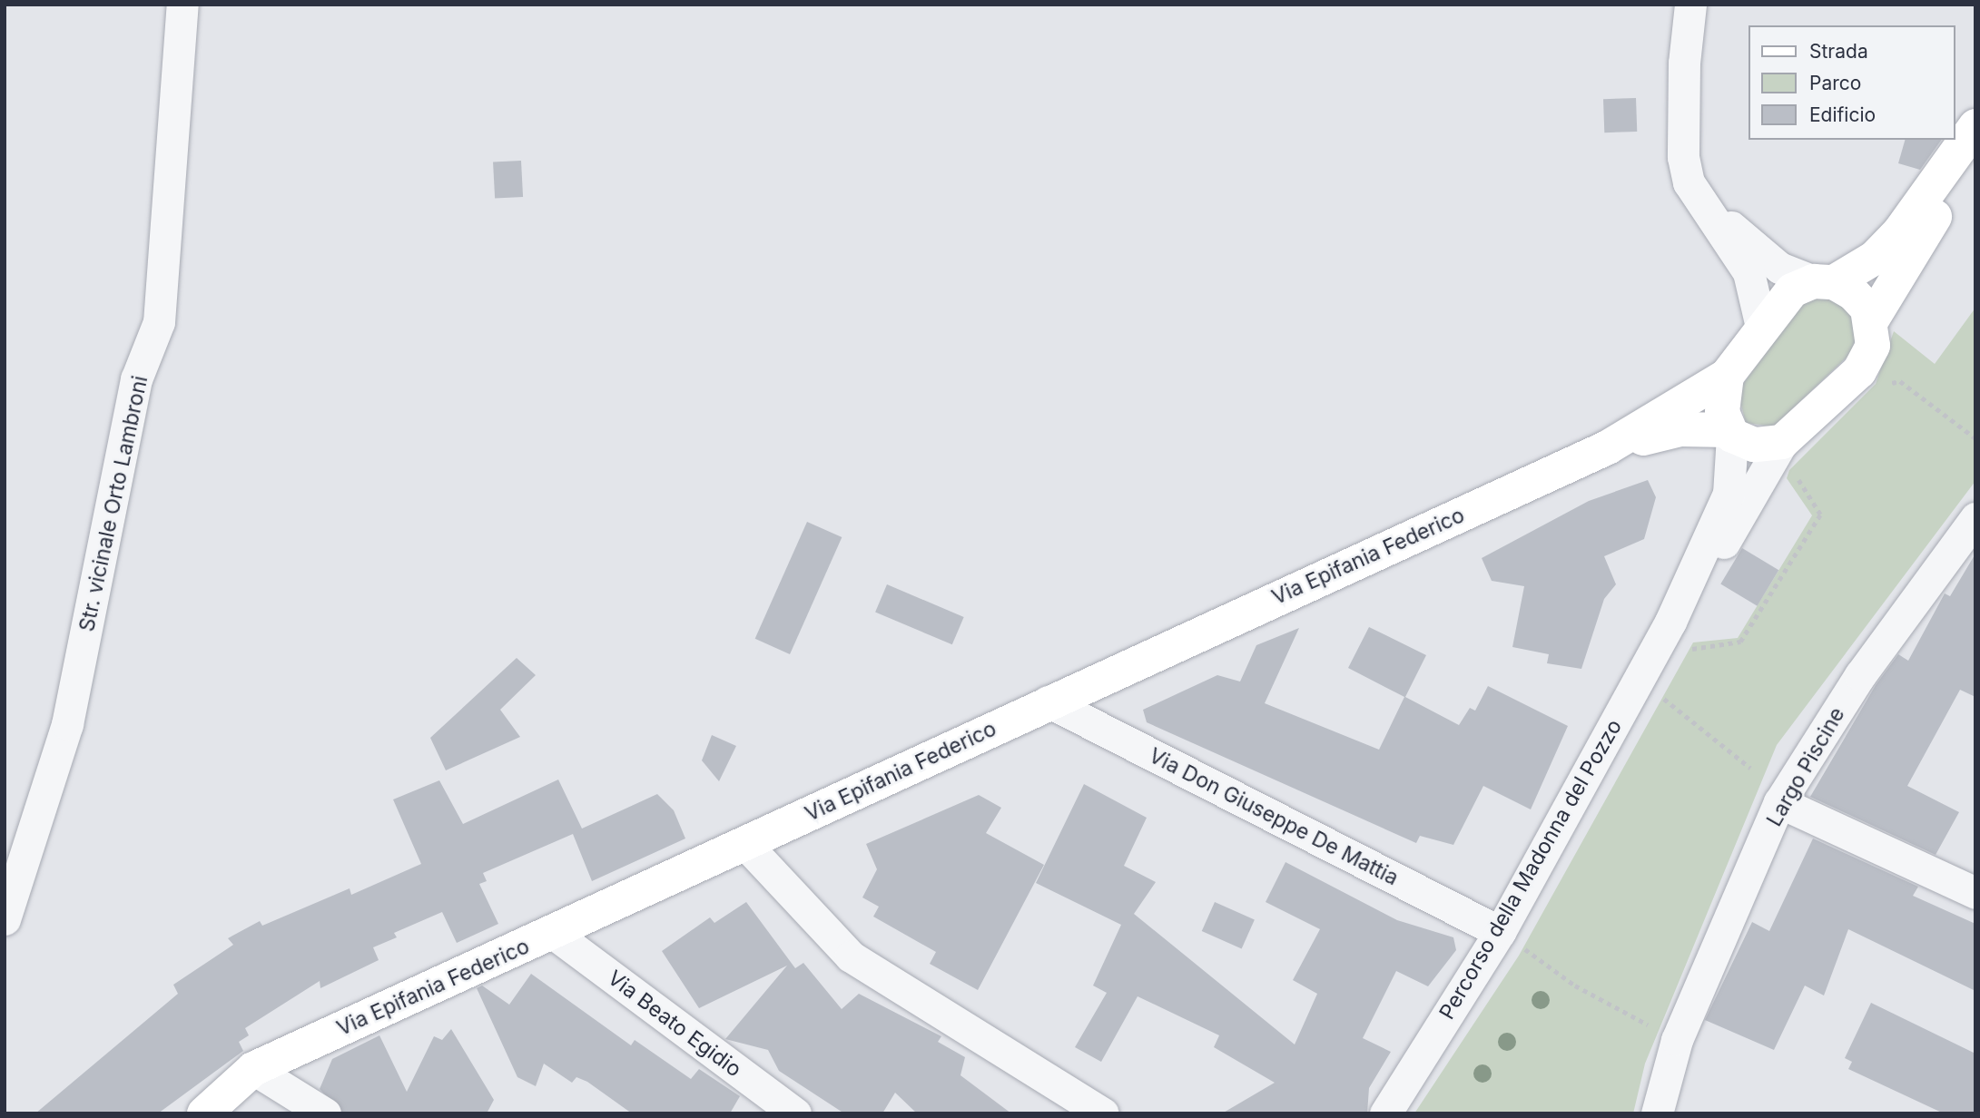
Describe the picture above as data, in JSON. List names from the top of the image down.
{
  "streets": {
    "main road": ["Via Epifania Federico"],
    "street": [
      "Str. vicinale Orto Lambroni",
      "Largo Piscine",
      "Via Don Giuseppe De Mattia",
      "Percorso della Madonna del Pozzo",
      "Via Beato Egidio"
    ]
  },
  "crossings": [
    ["Via Epifania Federico", "Via Don Giuseppe De Mattia"],
    ["Via Epifania Federico", "Via Beato Egidio"],
    ["Via Don Giuseppe De Mattia", "Percorso della Madonna del Pozzo"]
  ],
  "legend": ["Strada", "Parco", "Edificio"]
}
